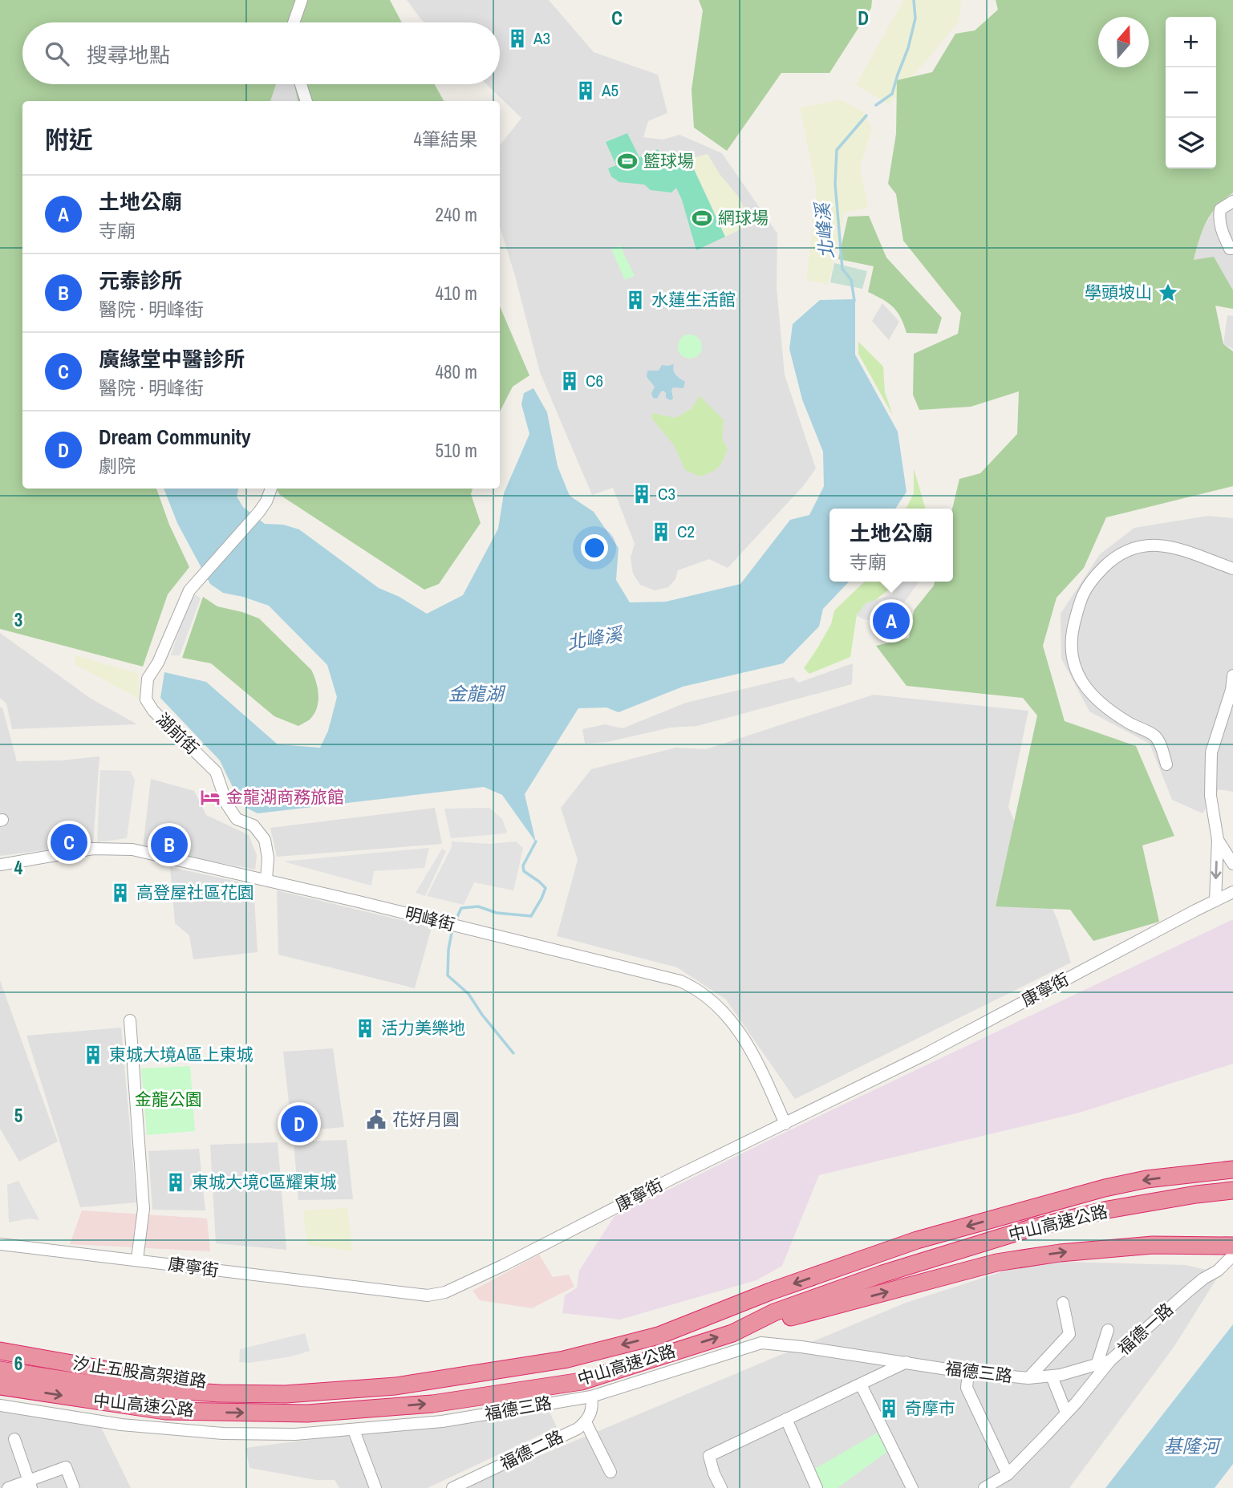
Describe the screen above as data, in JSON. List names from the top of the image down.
{
  "streets": {
    "highway": ["中山高速公路", "汐止五股高架道路"],
    "street": [
      "湖前街",
      "明峰街",
      "康寧街",
      "福德一路",
      "福德三路",
      "福德二路"
    ]
  },
  "crossings": [
    ["湖前街", "明峰街"],
    ["明峰街", "康寧街"],
    ["中山高速公路", "汐止五股高架道路"],
    ["福德一路", "福德三路"]
  ],
  "water": ["北峰溪", "金龍湖", "基隆河"],
  "parks": ["金龍公園"],
  "places": {
    "building": [
      "A3",
      "A5",
      "水蓮生活館",
      "C6",
      "C3",
      "C2",
      "高登屋社區花園",
      "活力美樂地",
      "東城大境A區上東城",
      "東城大境C區耀東城",
      "奇摩市"
    ],
    "sports": ["籃球場", "網球場"],
    "place": ["學頭坡山"],
    "hotel": ["金龍湖商務旅館"],
    "public building": ["花好月圓"]
  },
  "north": "top",
  "page": {
    "map_buttons": ["+", "−"],
    "search": "搜尋地點",
    "heading": ["附近", "4筆結果"],
    "list": [
      {
        "mark": "A",
        "name": "土地公廟",
        "note": "寺廟",
        "value": "240 m"
      },
      {
        "mark": "B",
        "name": "元泰診所",
        "note": "醫院 · 明峰街",
        "value": "410 m"
      },
      {
        "mark": "C",
        "name": "廣緣堂中醫診所",
        "note": "醫院 · 明峰街",
        "value": "480 m"
      },
      {
        "mark": "D",
        "name": "Dream Community",
        "note": "劇院",
        "value": "510 m"
      }
    ],
    "popup": ["土地公廟", "寺廟"],
    "pins": [
      "A",
      "C",
      "B",
      "D"
    ]
  },
  "grid": {
    "columns": ["C", "D"],
    "rows": [
      "3",
      "4",
      "5",
      "6"
    ]
  }
}
